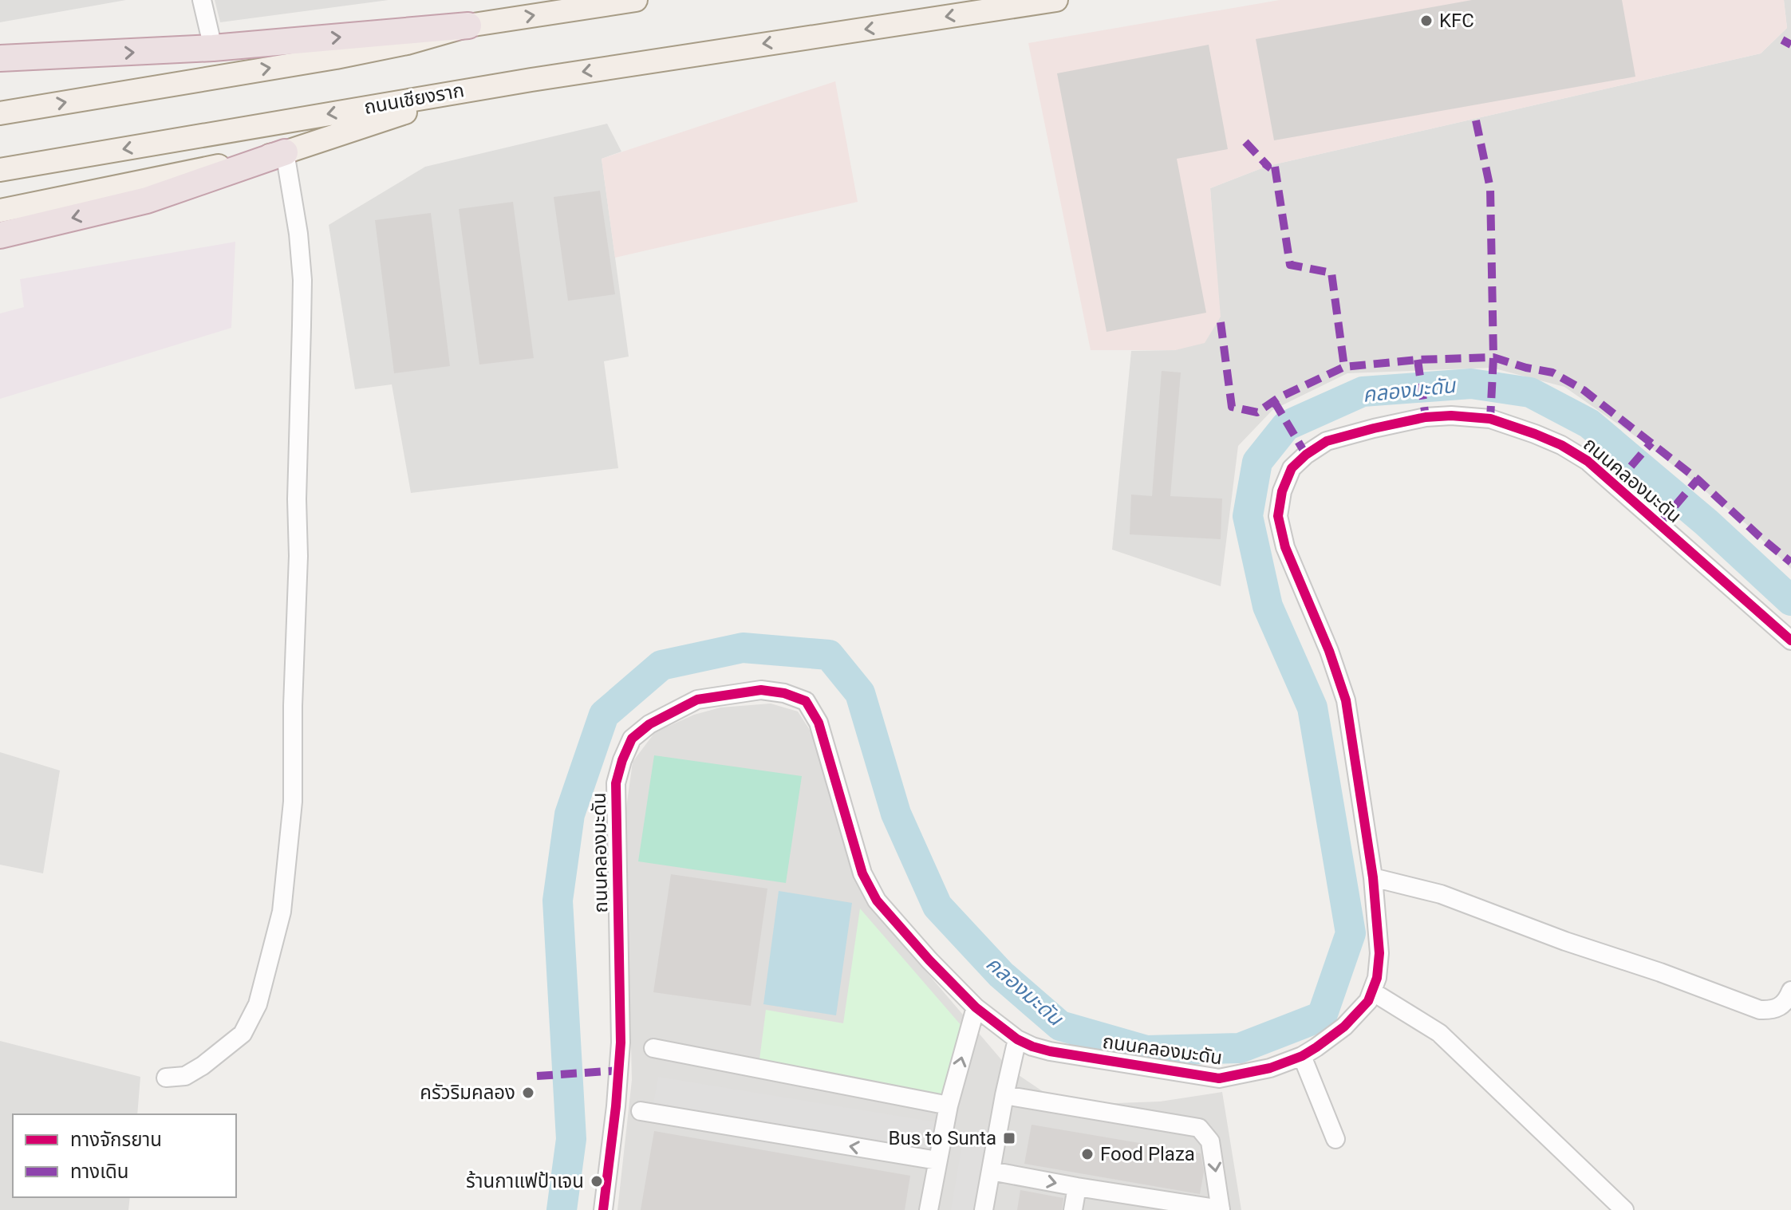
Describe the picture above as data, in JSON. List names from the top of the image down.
{
  "streets": {
    "main road": ["ถนนเชียงราก"],
    "street": ["ถนนคลองมะดัน"]
  },
  "water": ["คลองมะดัน"],
  "places": {
    "other": [
      "KFC",
      "ครัวริมคลอง",
      "Food Plaza",
      "ร้านกาแฟป้าเจน"
    ],
    "transit": ["Bus to Sunta"]
  },
  "legend": ["ทางจักรยาน", "ทางเดิน"]
}
